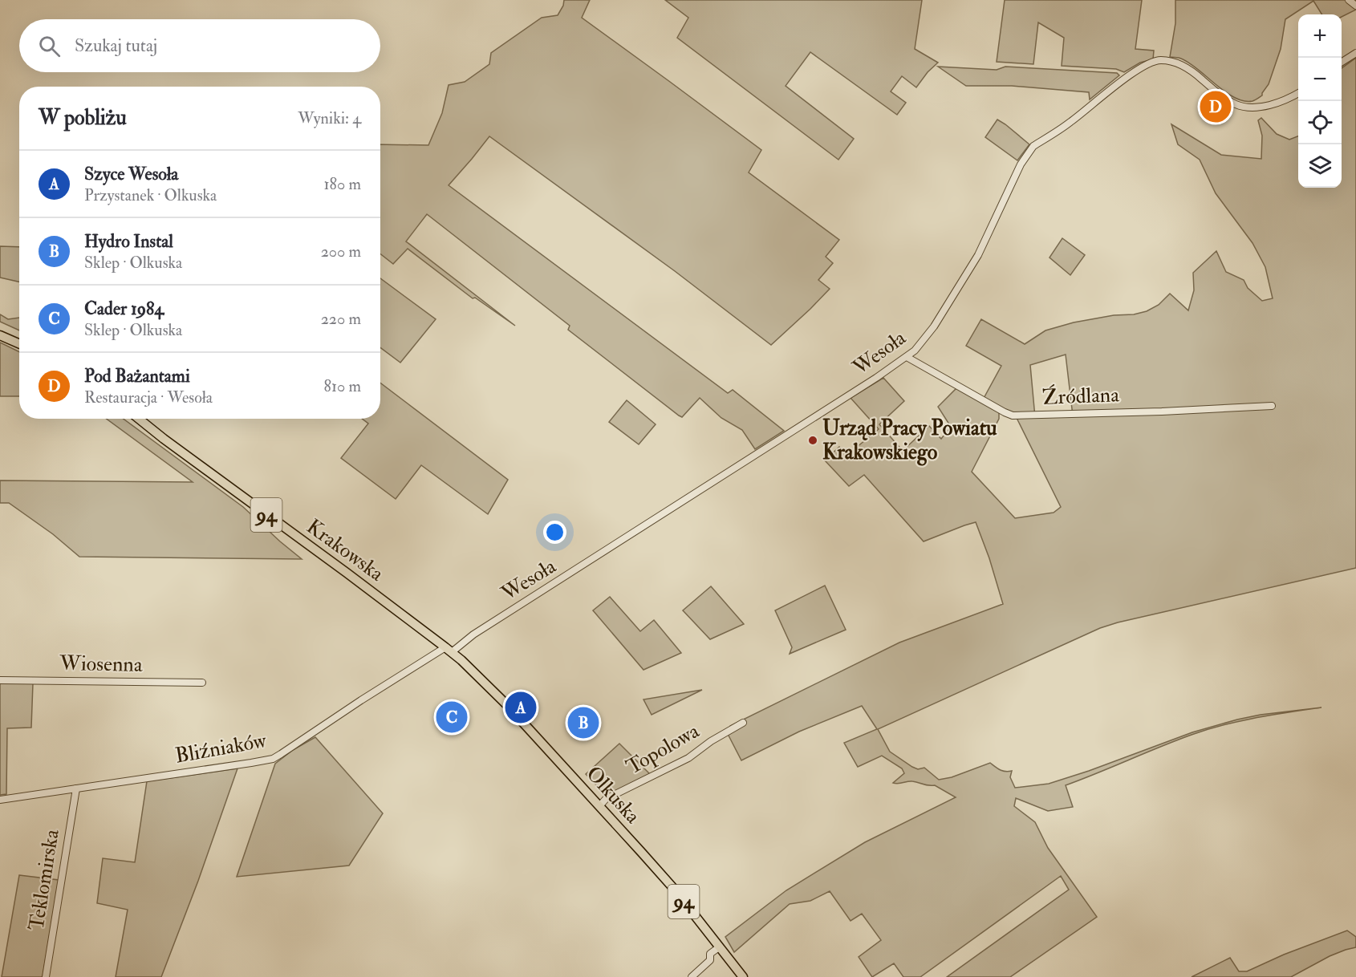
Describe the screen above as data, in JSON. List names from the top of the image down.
{
  "streets": {
    "main road": ["94", "Krakowska", "Olkuska"],
    "street": [
      "Wesoła",
      "Źródlana",
      "Wiosenna",
      "Bliźniaków",
      "Topolowa",
      "Teklomirska"
    ]
  },
  "crossings": [
    ["Wesoła", "Źródlana"],
    ["Wesoła", "Krakowska"],
    ["Wesoła", "Bliźniaków"],
    ["Wesoła", "Olkuska"],
    ["Krakowska", "Bliźniaków"],
    ["Krakowska", "Olkuska"],
    ["Bliźniaków", "Olkuska"],
    ["Bliźniaków", "Teklomirska"],
    ["Topolowa", "Olkuska"]
  ],
  "places": ["Urząd Pracy Powiatu Krakowskiego"],
  "page": {
    "map_buttons": ["+", "−"],
    "search": "Szukaj tutaj",
    "heading": ["W pobliżu", "Wyniki: 4"],
    "pins": [
      "D",
      "A",
      "C",
      "B"
    ],
    "list": [
      {
        "mark": "A",
        "name": "Szyce Wesoła",
        "note": "Przystanek · Olkuska",
        "value": "180 m"
      },
      {
        "mark": "B",
        "name": "Hydro Instal",
        "note": "Sklep · Olkuska",
        "value": "200 m"
      },
      {
        "mark": "C",
        "name": "Cader 1984",
        "note": "Sklep · Olkuska",
        "value": "220 m"
      },
      {
        "mark": "D",
        "name": "Pod Bażantami",
        "note": "Restauracja · Wesoła",
        "value": "810 m"
      }
    ]
  }
}
